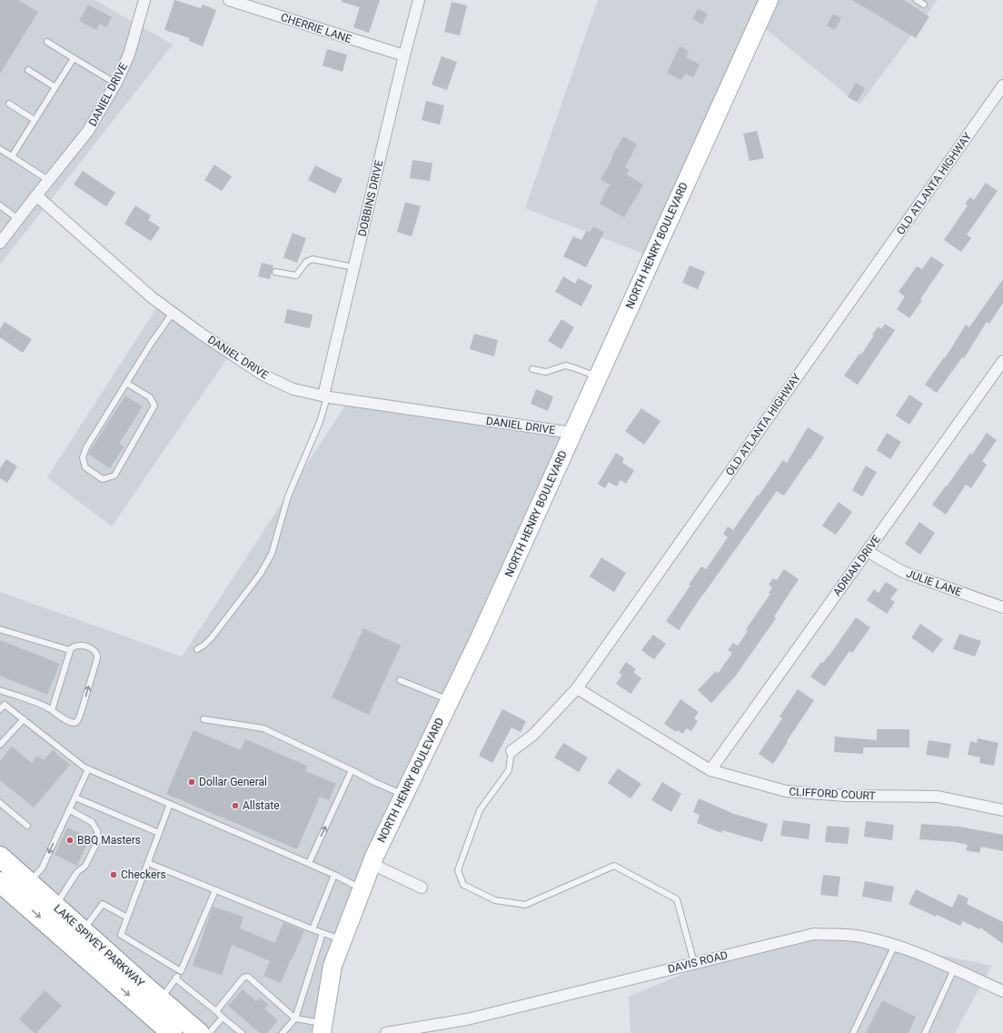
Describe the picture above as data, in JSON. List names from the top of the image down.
{
  "streets": {
    "highway": ["LAKE SPIVEY PARKWAY"],
    "main road": ["NORTH HENRY BOULEVARD"],
    "street": [
      "CHERRIE LANE",
      "DANIEL DRIVE",
      "OLD ATLANTA HIGHWAY",
      "DOBBINS DRIVE",
      "ADRIAN DRIVE",
      "JULIE LANE",
      "CLIFFORD COURT",
      "DAVIS ROAD"
    ]
  },
  "crossings": [
    ["CHERRIE LANE", "DOBBINS DRIVE"],
    ["DANIEL DRIVE", "DOBBINS DRIVE"],
    ["DANIEL DRIVE", "NORTH HENRY BOULEVARD"],
    ["OLD ATLANTA HIGHWAY", "CLIFFORD COURT"],
    ["ADRIAN DRIVE", "JULIE LANE"],
    ["ADRIAN DRIVE", "CLIFFORD COURT"]
  ],
  "places": [
    "Dollar General",
    "Allstate",
    "BBQ Masters",
    "Checkers"
  ]
}
